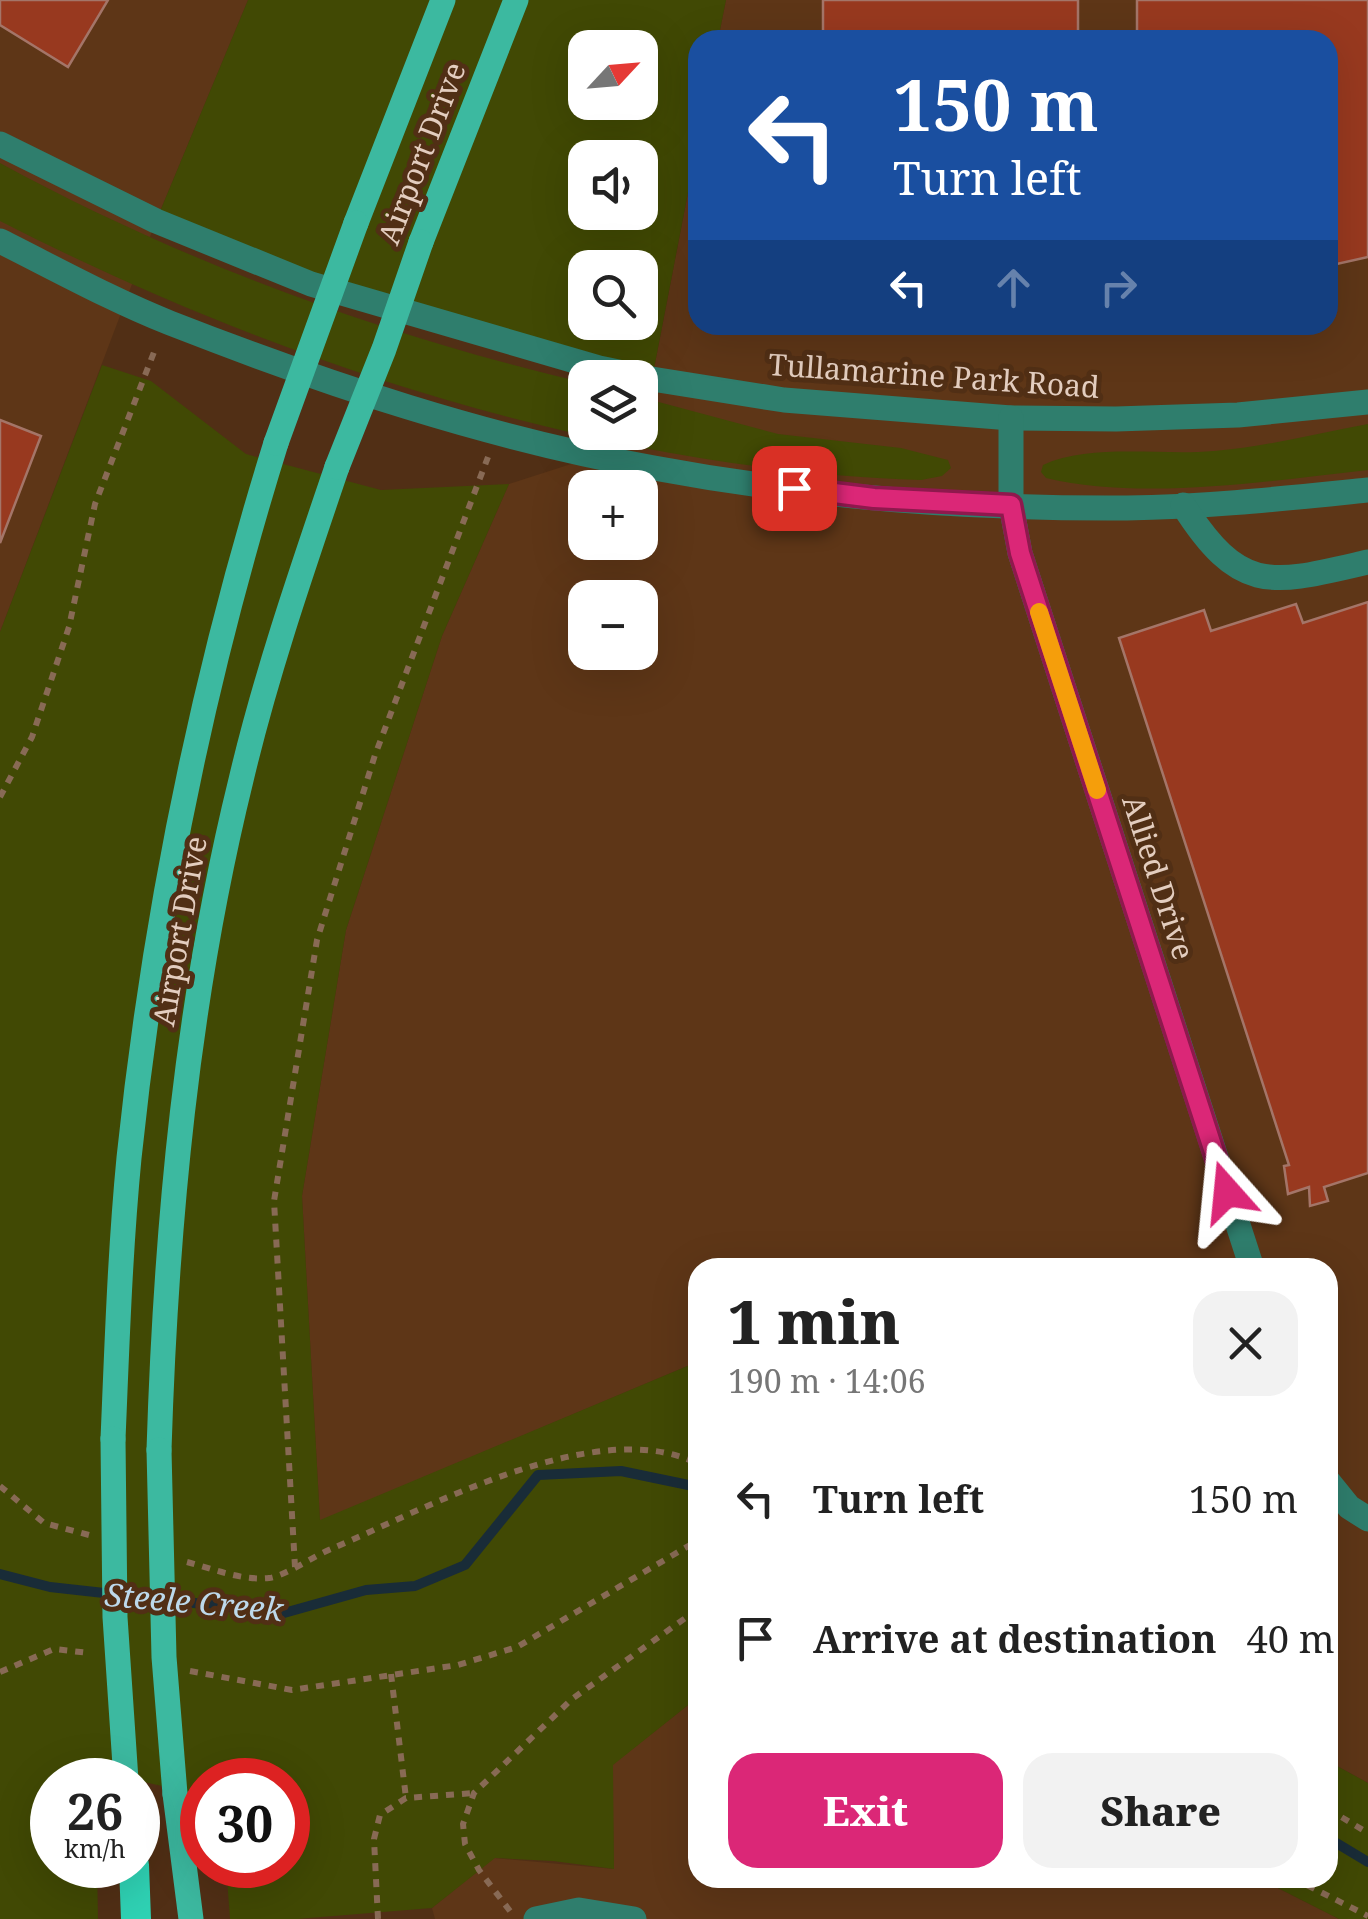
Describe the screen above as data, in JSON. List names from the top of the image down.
{
  "streets": {
    "main road": ["Airport Drive"],
    "street": ["Tullamarine Park Road", "Allied Drive"]
  },
  "crossings": [
    ["Tullamarine Park Road", "Allied Drive"]
  ],
  "water": ["Steele Creek"],
  "north": "top right",
  "page": {
    "map_buttons": ["+", "−"],
    "turn": ["150 m", "Turn left"],
    "heading": ["1 min", "190 m · 14:06"],
    "list": [
      {
        "name": "Turn left",
        "value": "150 m"
      },
      {
        "name": "Arrive at destination",
        "value": "40 m"
      }
    ],
    "buttons": ["Exit", "Share"],
    "speed": "26 km/h",
    "limit": "30"
  }
}
